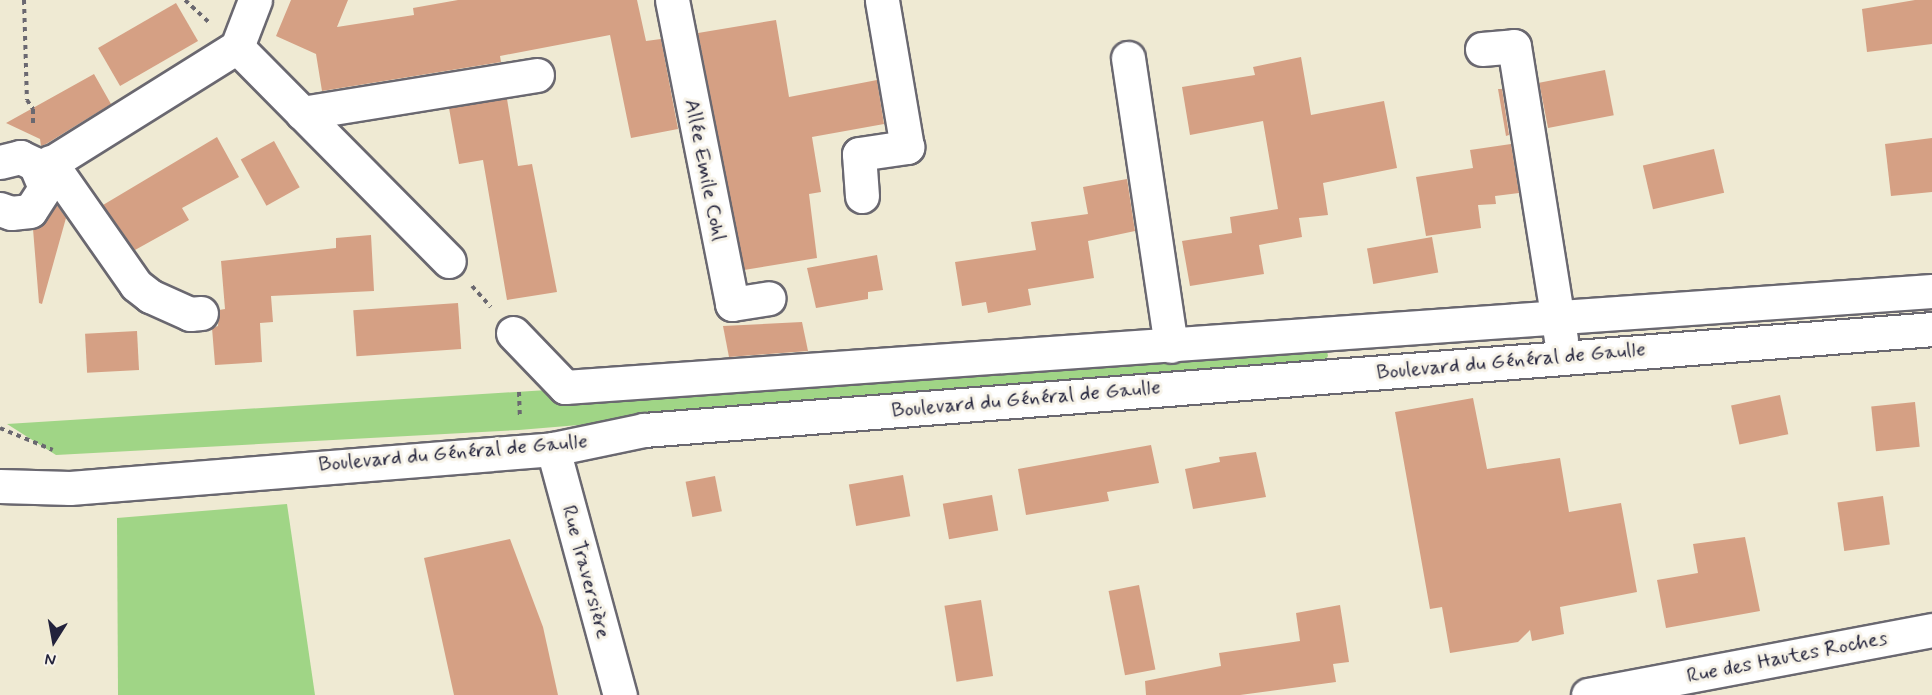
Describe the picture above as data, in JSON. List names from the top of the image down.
{
  "streets": {
    "street": [
      "Allée Emile Cohl",
      "Boulevard du Général de Gaulle",
      "Rue Traversière",
      "Rue des Hautes Roches"
    ]
  },
  "crossings": [
    ["Boulevard du Général de Gaulle", "Rue Traversière"]
  ],
  "north": "bottom"
}
